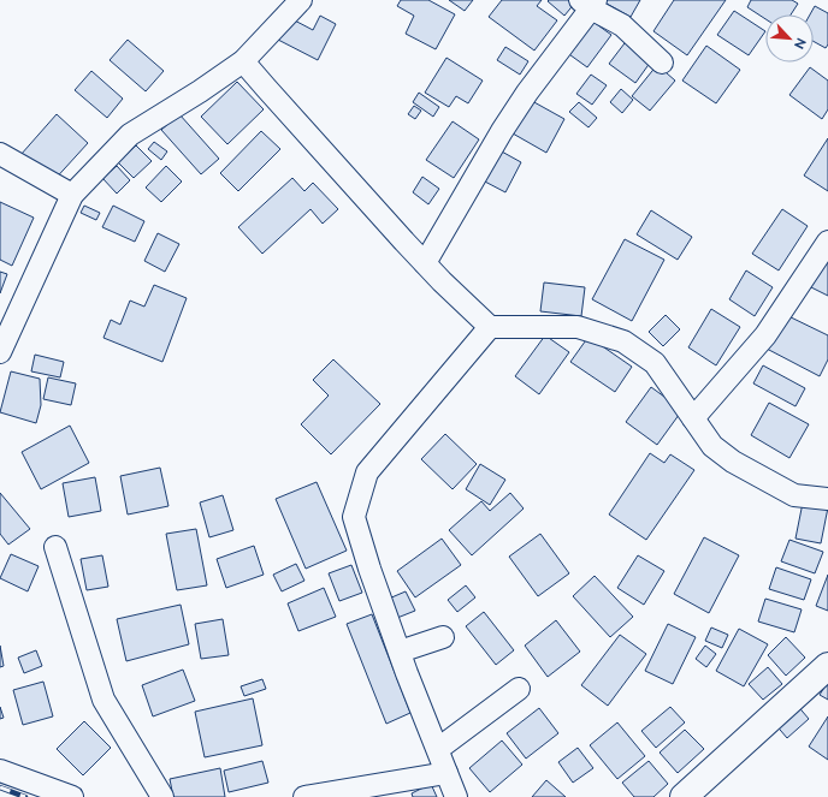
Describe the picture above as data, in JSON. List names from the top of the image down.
{
  "north": "bottom right"
}
